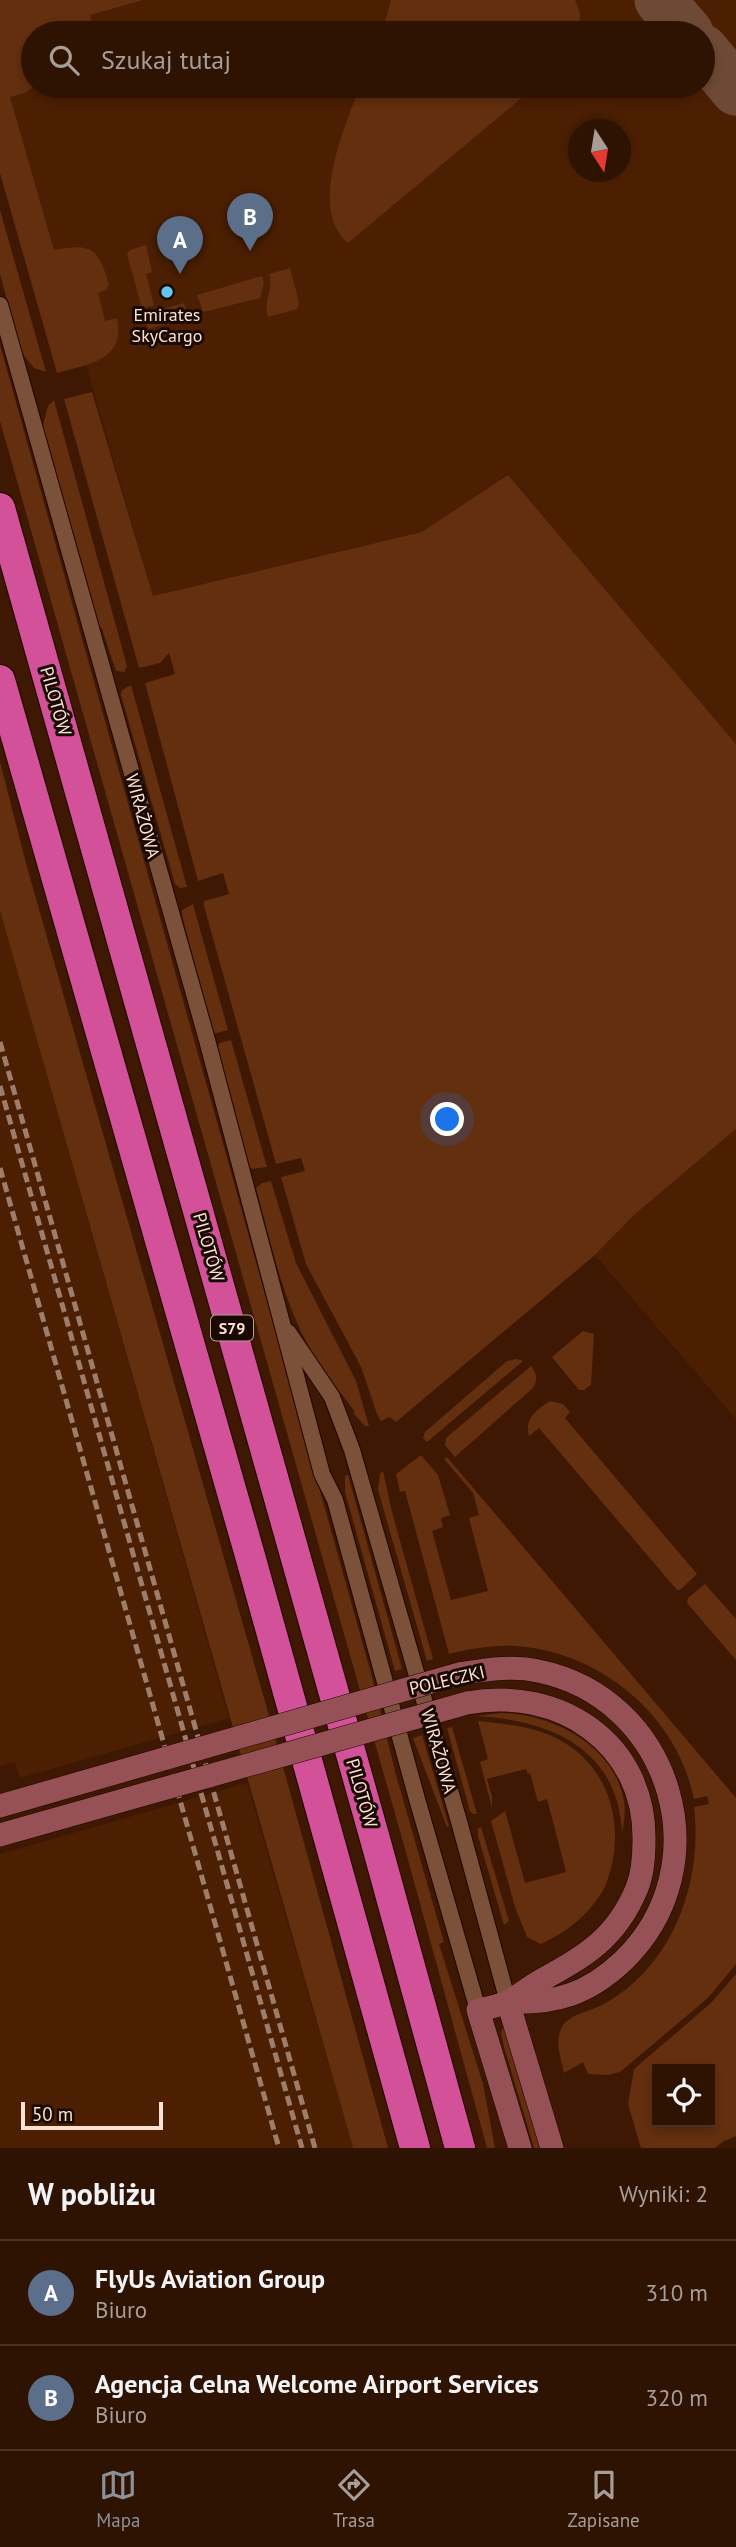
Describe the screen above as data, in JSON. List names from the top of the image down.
{
  "streets": {
    "highway": ["PILOTÓW", "S79"],
    "main road": ["WIRAŻOWA", "POLECZKI"]
  },
  "crossings": [
    ["WIRAŻOWA", "POLECZKI"]
  ],
  "places": ["Emirates SkyCargo"],
  "scale_bar": "50 m",
  "north": "bottom",
  "page": {
    "search": "Szukaj tutaj",
    "pins": ["B", "A"],
    "scale": "50 m",
    "heading": ["W pobliżu", "Wyniki: 2"],
    "list": [
      {
        "mark": "A",
        "name": "FlyUs Aviation Group",
        "note": "Biuro",
        "value": "310 m"
      },
      {
        "mark": "B",
        "name": "Agencja Celna Welcome Airport Services",
        "note": "Biuro",
        "value": "320 m"
      }
    ],
    "nav": ["Mapa", "Trasa", "Zapisane"]
  }
}
